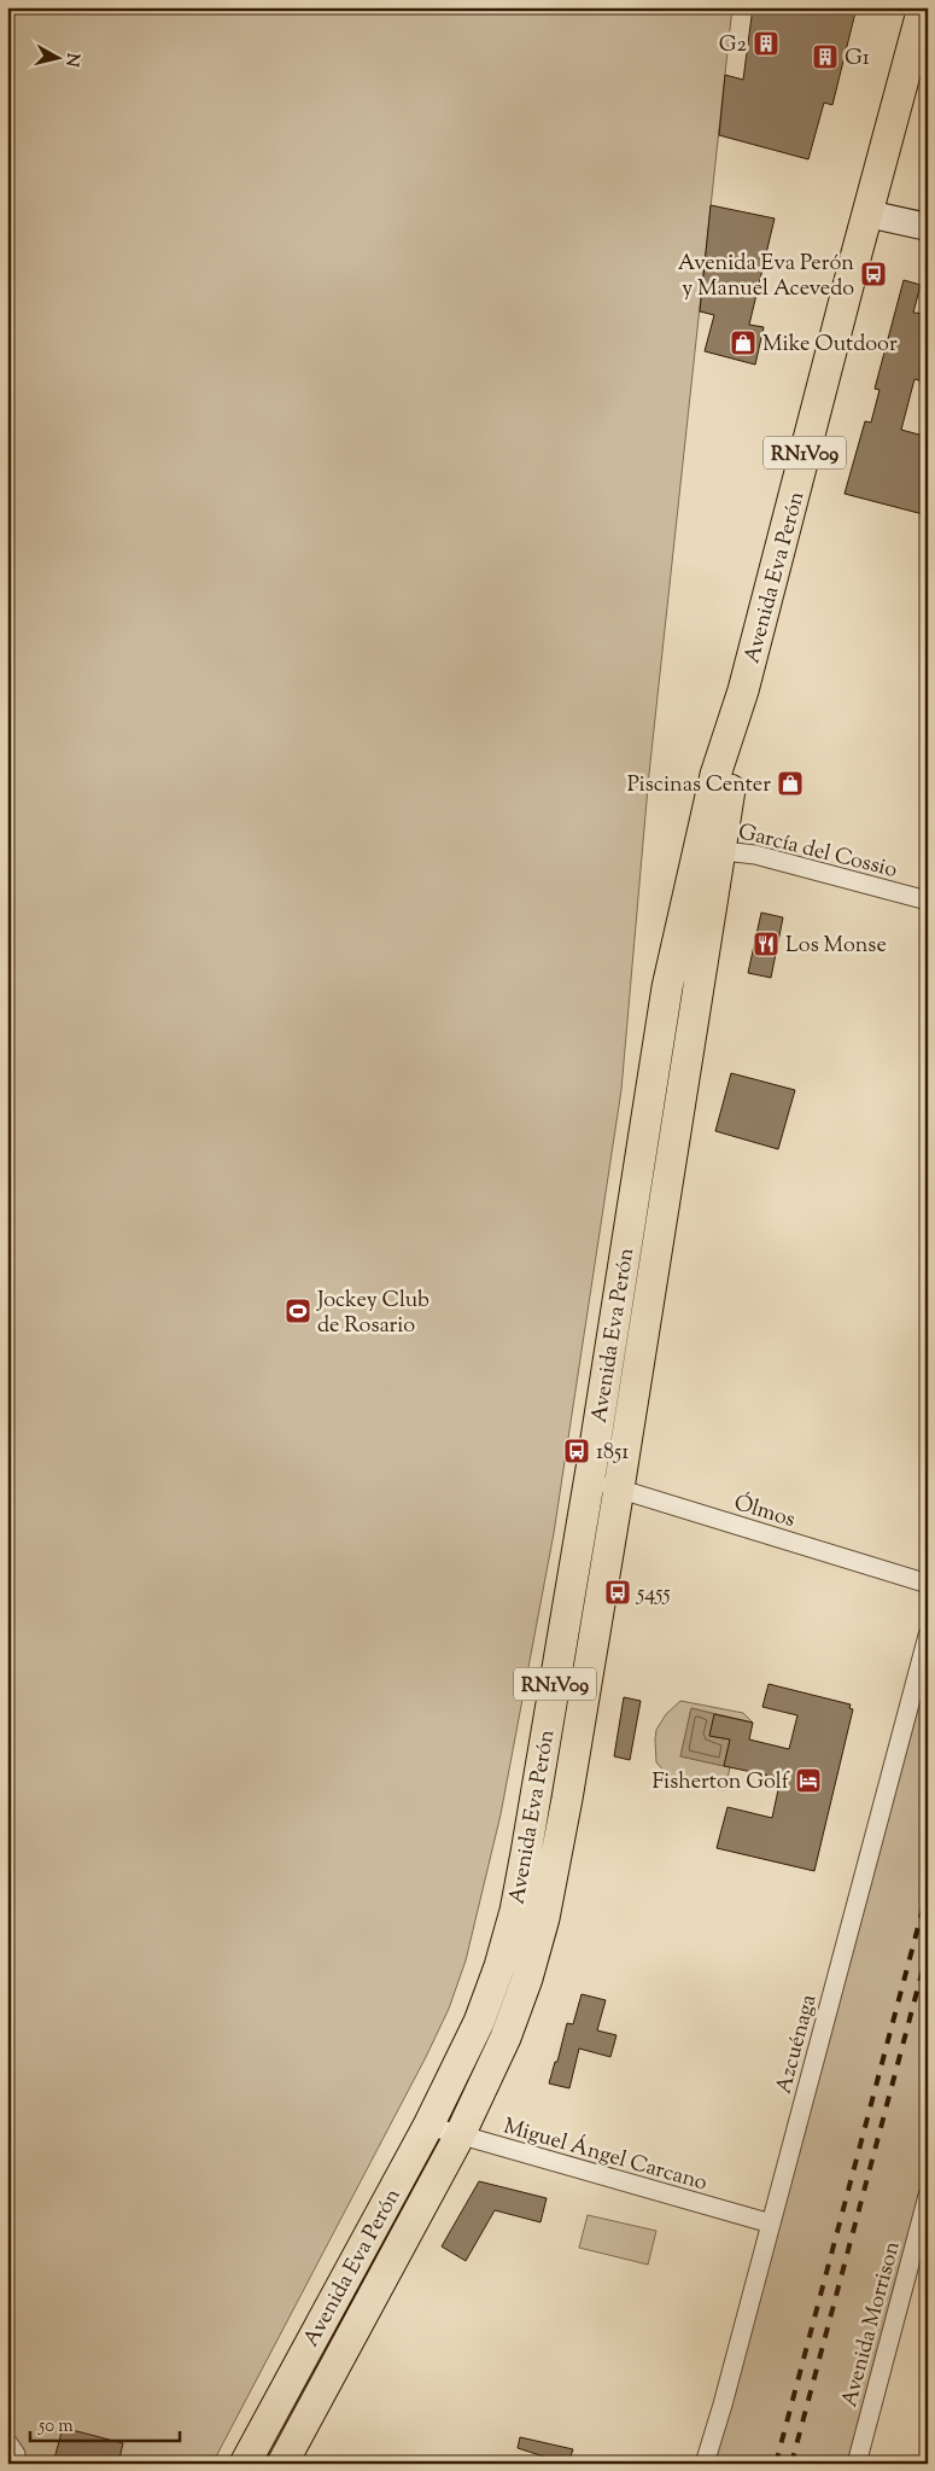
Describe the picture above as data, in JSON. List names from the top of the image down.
{
  "streets": {
    "main road": ["RN1V09", "Avenida Eva Perón"],
    "street": [
      "García del Cossio",
      "Ólmos",
      "Azcuénaga",
      "Miguel Ángel Carcano",
      "Avenida Morrison"
    ]
  },
  "crossings": [
    ["Avenida Eva Perón", "García del Cossio"],
    ["Avenida Eva Perón", "Ólmos"],
    ["Avenida Eva Perón", "Miguel Ángel Carcano"],
    ["Azcuénaga", "Miguel Ángel Carcano"]
  ],
  "places": {
    "building": ["G2", "G1"],
    "bus stop": ["Avenida Eva Perón y Manuel Acevedo", "1851", "5455"],
    "shop": ["Mike Outdoor", "Piscinas Center"],
    "restaurant": ["Los Monse"],
    "sports": ["Jockey Club de Rosario"],
    "hotel": ["Fisherton Golf"]
  },
  "scale_bar": "50 m",
  "north": "right"
}
